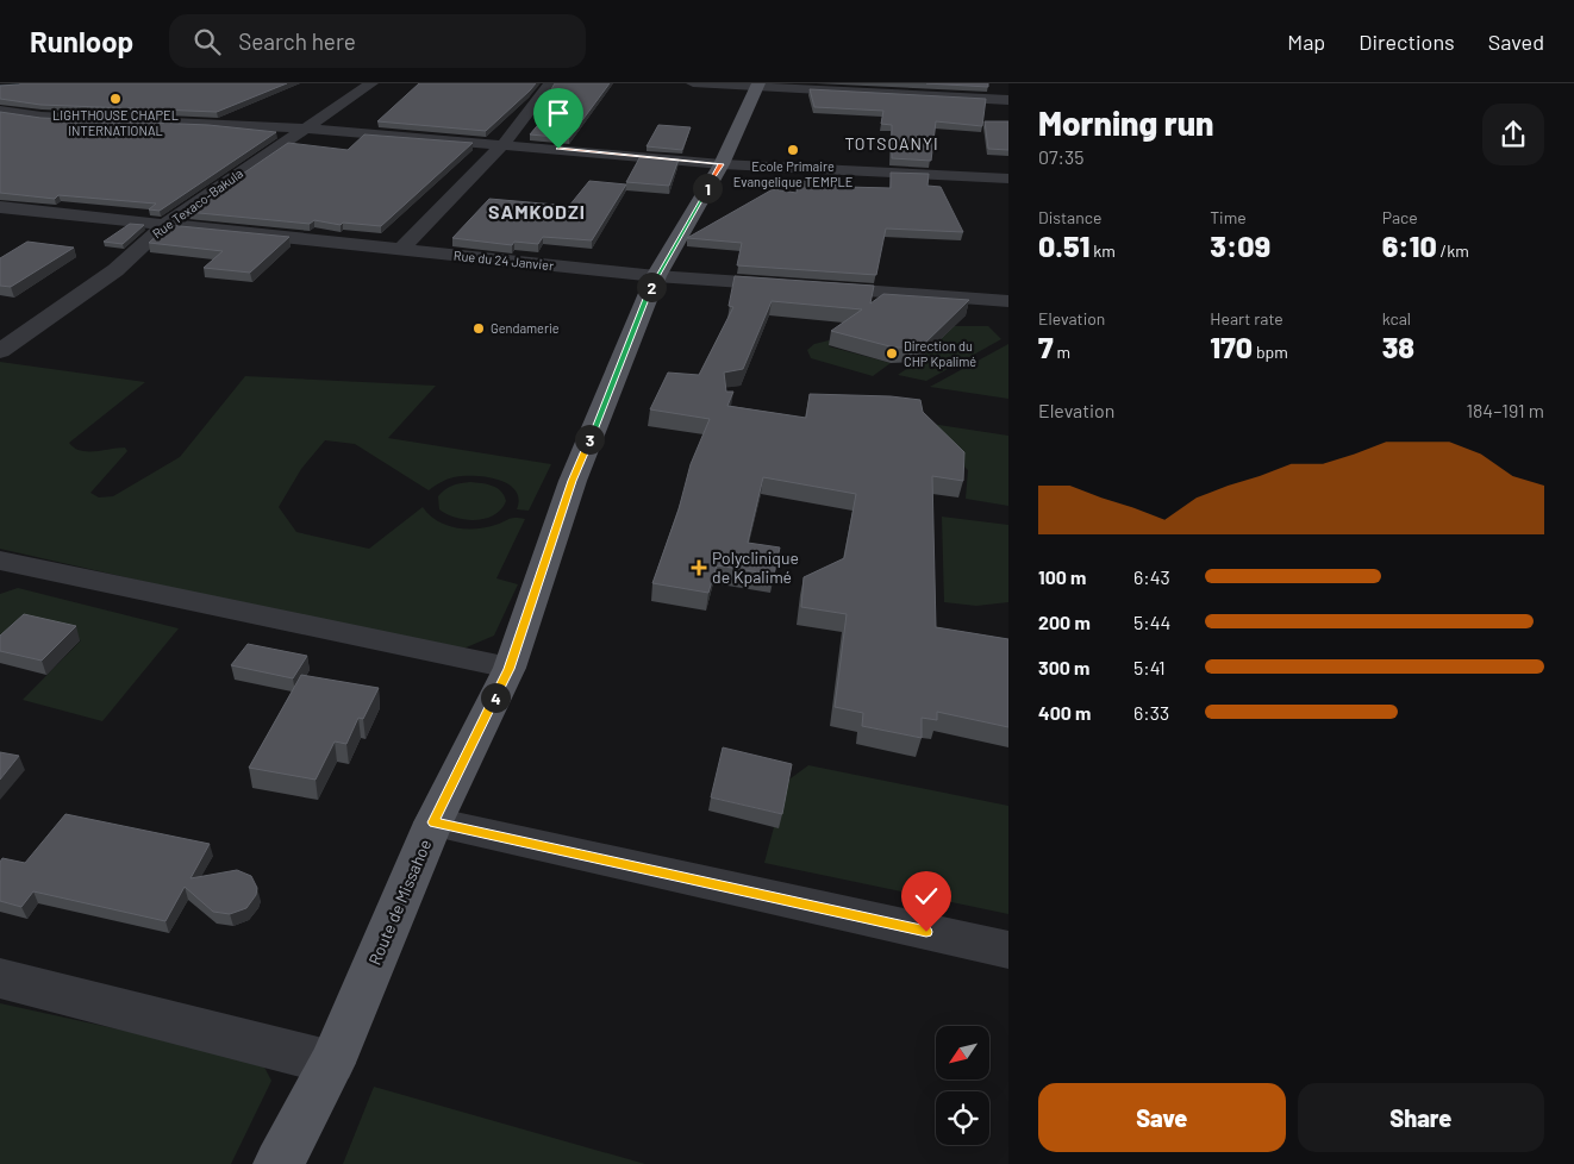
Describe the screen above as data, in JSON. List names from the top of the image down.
{
  "streets": {
    "main road": ["Route de Missahoe"],
    "street": ["Rue Texaco-Bakula", "Rue du 24 Janvier"]
  },
  "crossings": [
    ["Rue Texaco-Bakula", "Rue du 24 Janvier"],
    ["Rue du 24 Janvier", "Route de Missahoe"]
  ],
  "districts": ["TOTSOANYI", "SAMKODZI"],
  "places": {
    "other": [
      "LIGHTHOUSE CHAPEL INTERNATIONAL",
      "Ecole Primaire Evangelique TEMPLE",
      "Gendamerie",
      "Direction du CHP Kpalimé"
    ],
    "health": ["Polyclinique de Kpalimé"]
  },
  "north": "bottom left",
  "page": {
    "header": "Runloop",
    "search": "Search here",
    "nav": ["Map", "Directions", "Saved"],
    "heading": ["Morning run", "07:35"],
    "pins": [
      "1",
      "2",
      "3",
      "4"
    ],
    "stats": [
      ["Distance", "0.51 km"],
      ["Time", "3:09"],
      ["Pace", "6:10 /km"],
      ["Elevation", "7 m"],
      ["Heart rate", "170 bpm"],
      ["kcal", "38"]
    ],
    "chart": ["Elevation", "184–191 m"],
    "list": [
      {
        "name": "100 m",
        "note": "6:43"
      },
      {
        "name": "200 m",
        "note": "5:44"
      },
      {
        "name": "300 m",
        "note": "5:41"
      },
      {
        "name": "400 m",
        "note": "6:33"
      }
    ],
    "buttons": ["Save", "Share"]
  }
}
